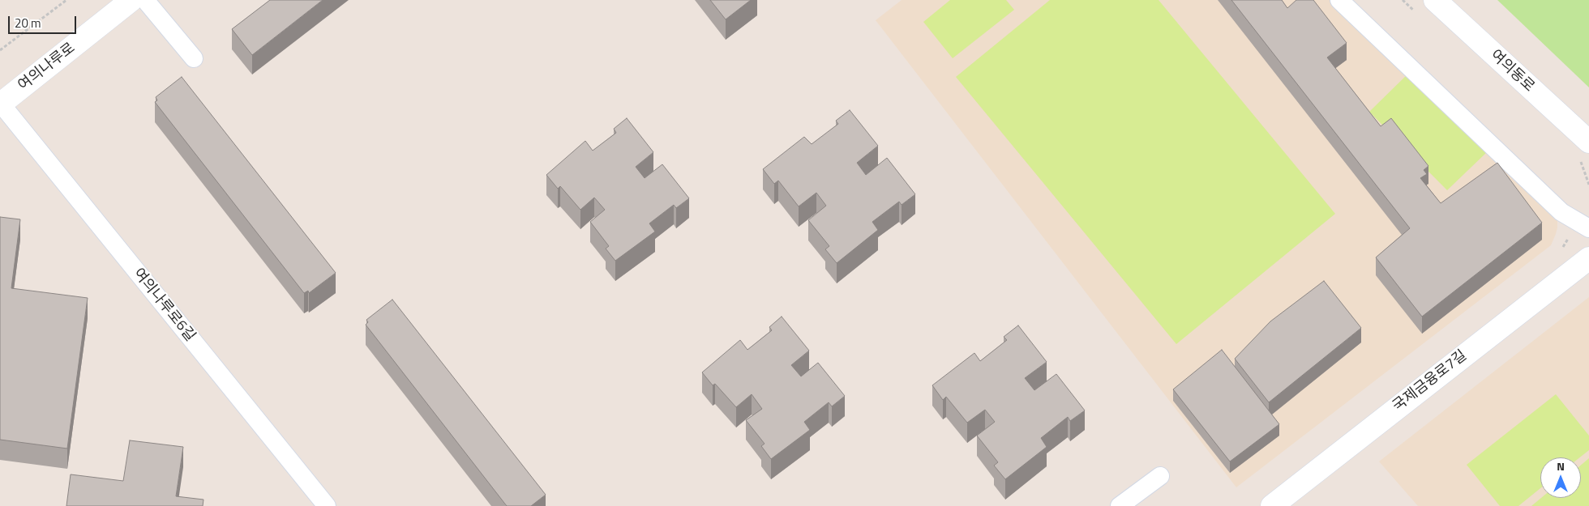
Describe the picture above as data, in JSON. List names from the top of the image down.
{
  "streets": {
    "street": [
      "여의나루로",
      "여의동로",
      "여의나루로6길",
      "국제금융로7길"
    ]
  },
  "crossings": [
    ["여의나루로", "여의나루로6길"]
  ],
  "scale_bar": "20 m",
  "north": "top"
}
